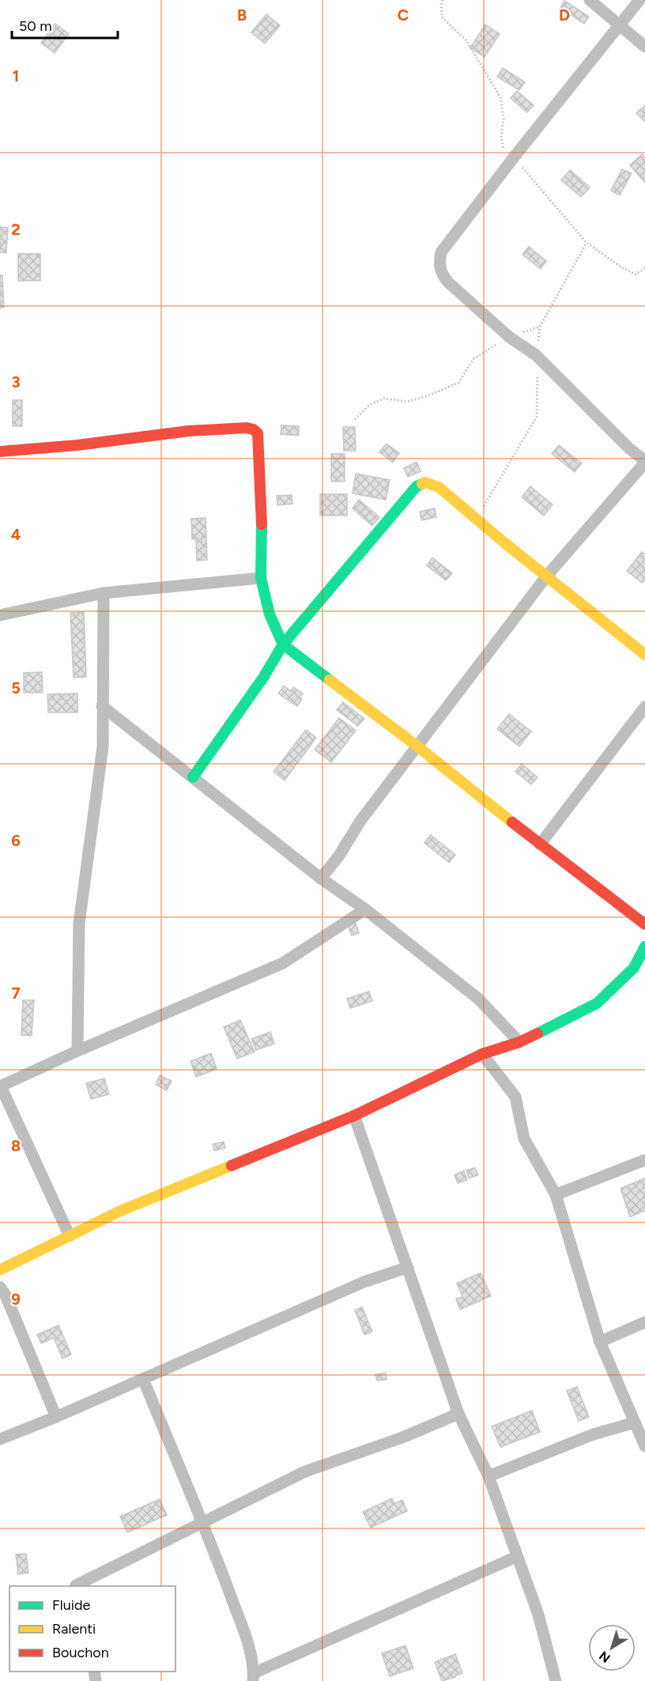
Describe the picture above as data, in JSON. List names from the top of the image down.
{
  "legend": ["Fluide", "Ralenti", "Bouchon"],
  "scale_bar": "50 m",
  "north": "bottom left",
  "grid": {
    "columns": ["B", "C", "D"],
    "rows": [
      "1",
      "2",
      "3",
      "4",
      "5",
      "6",
      "7",
      "8",
      "9"
    ]
  }
}
